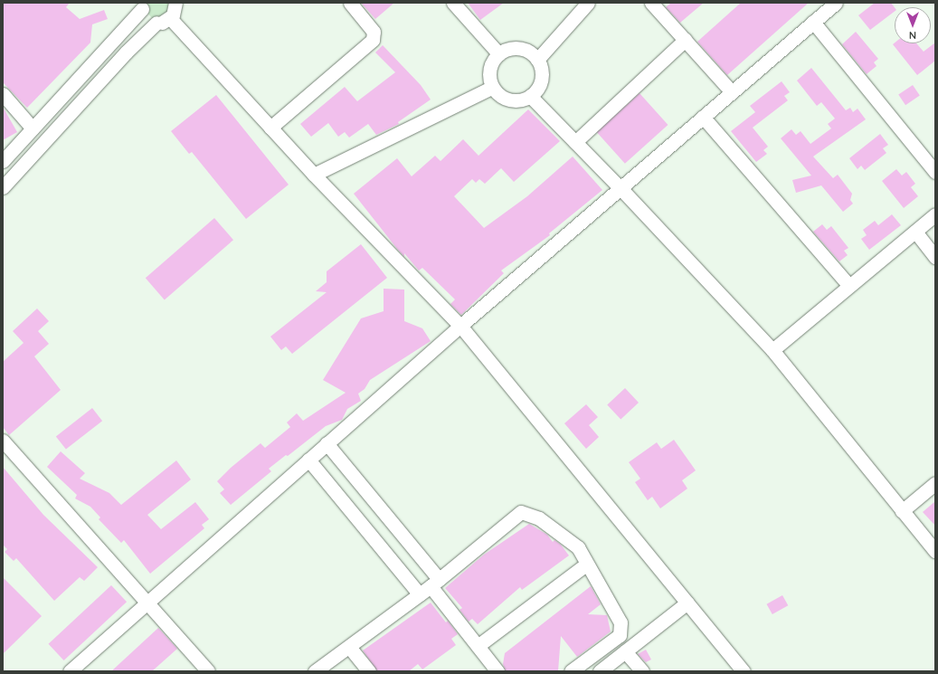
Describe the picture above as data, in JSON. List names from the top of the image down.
{
  "north": "bottom"
}
